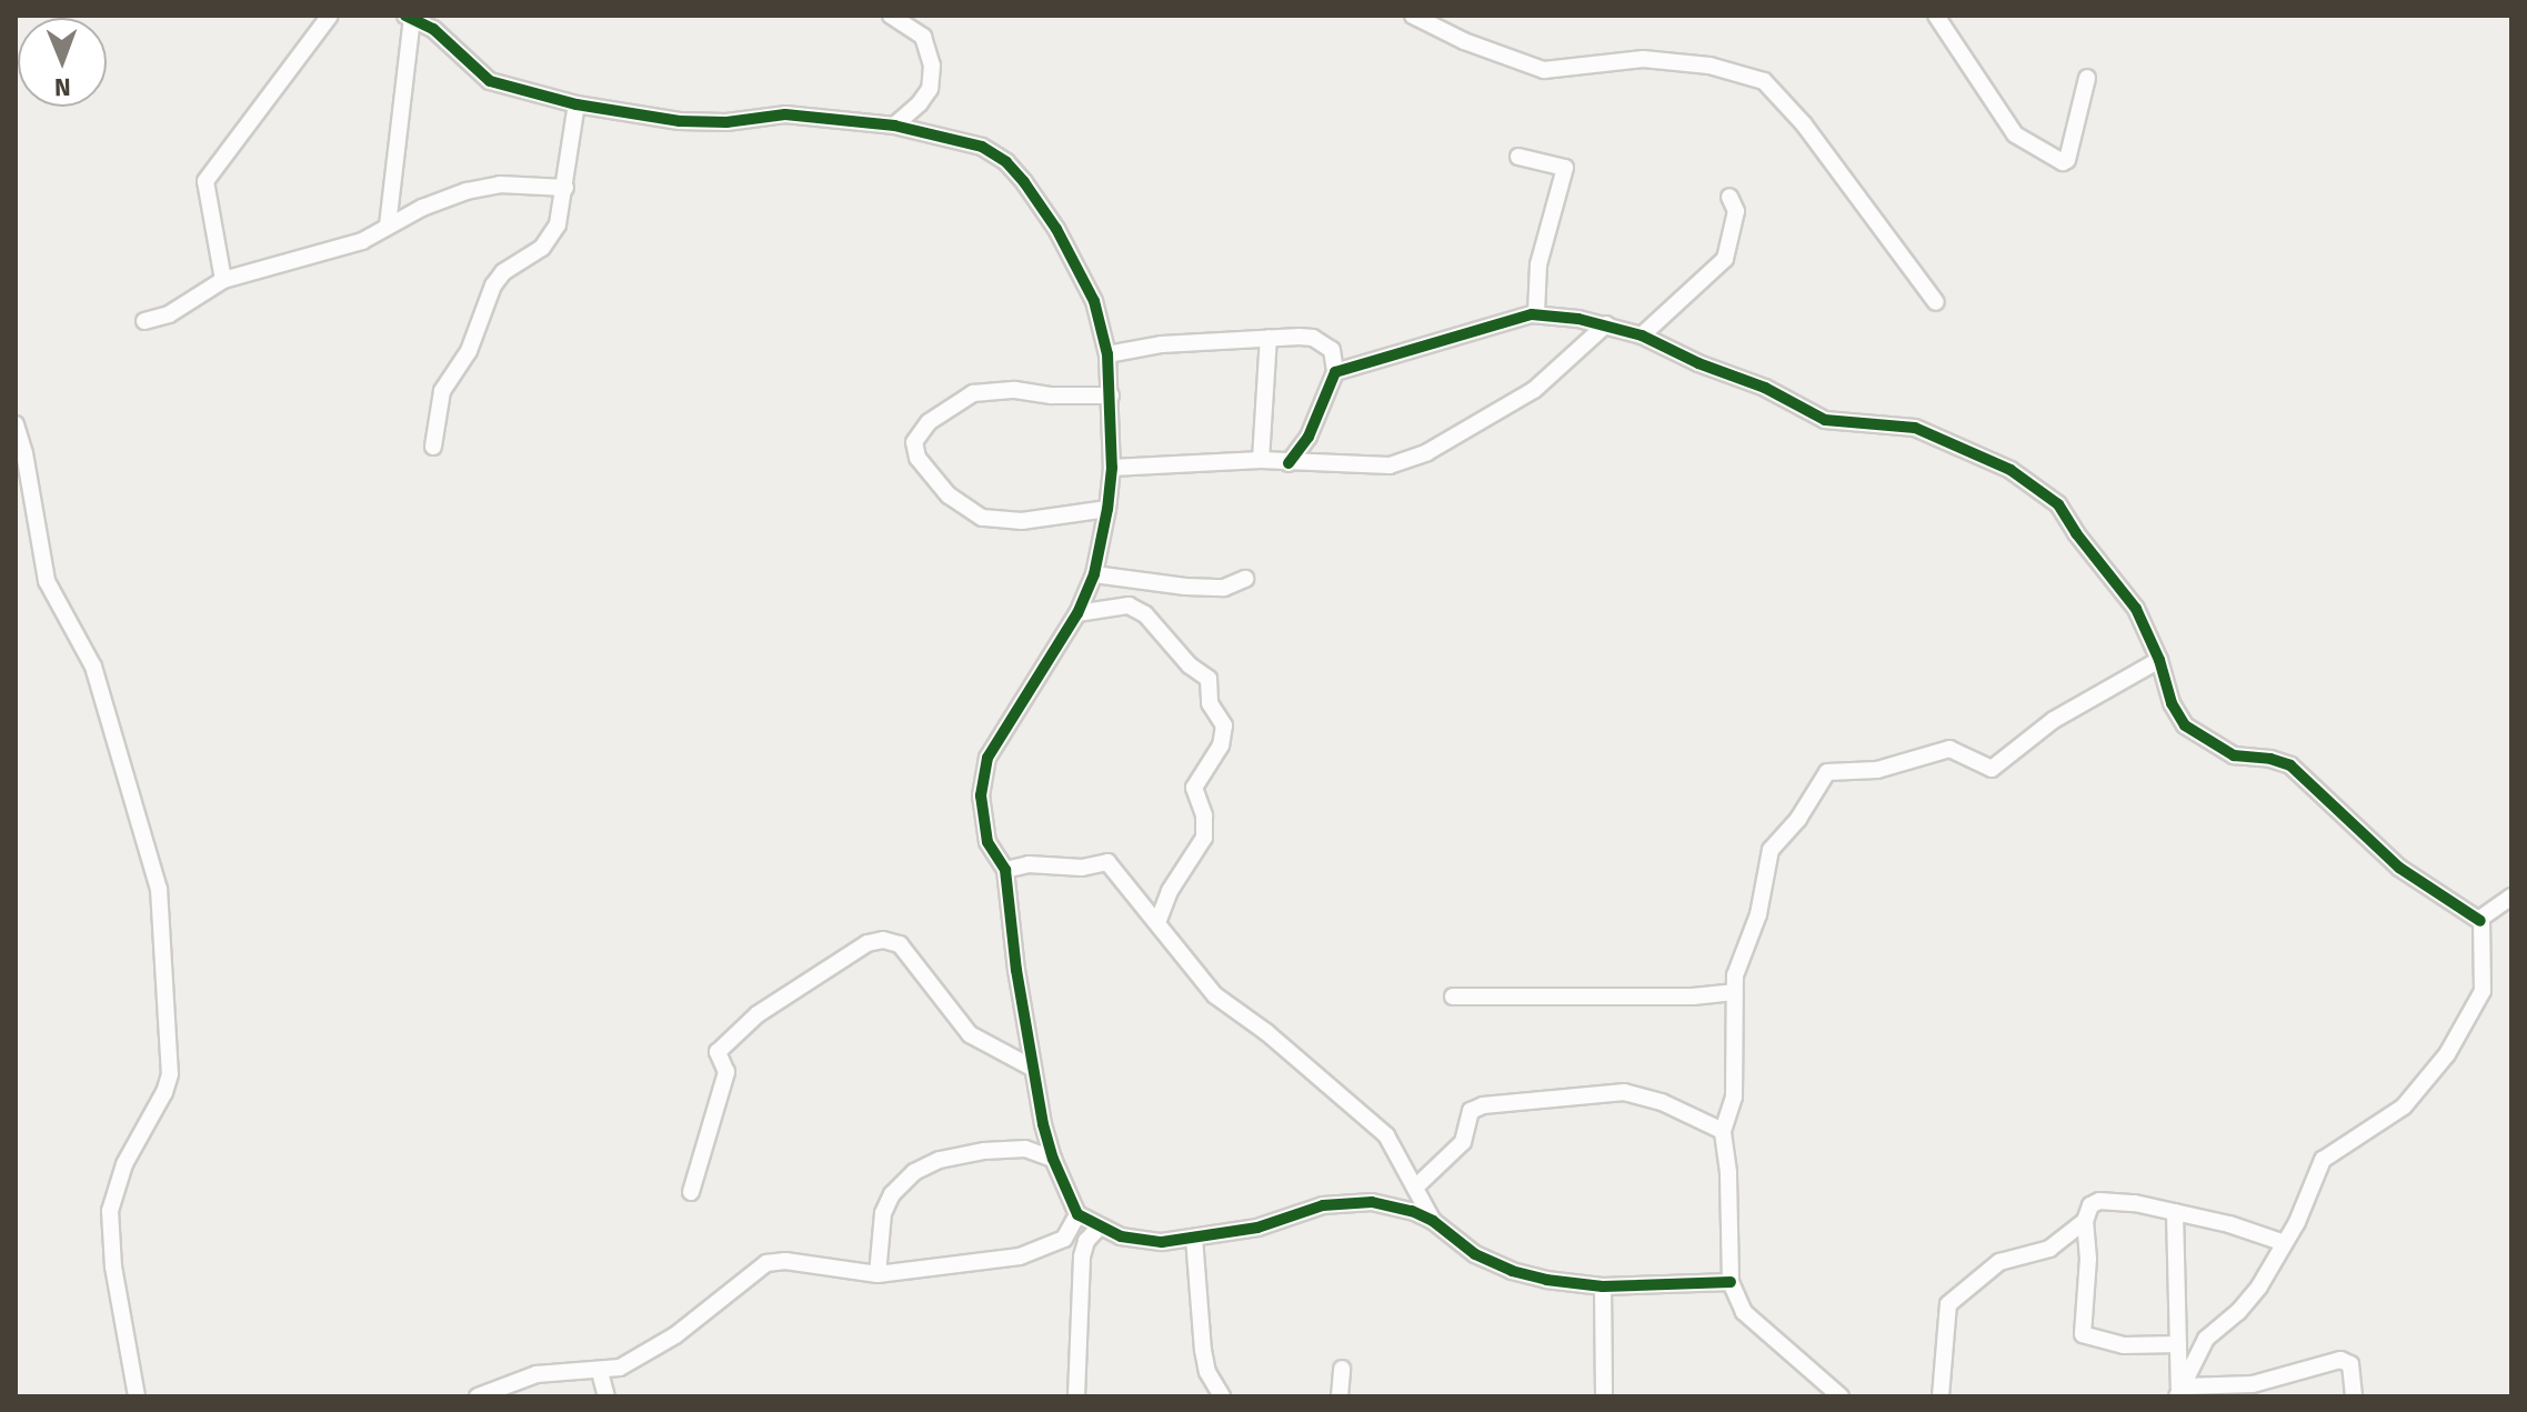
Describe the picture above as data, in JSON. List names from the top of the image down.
{
  "north": "bottom"
}
